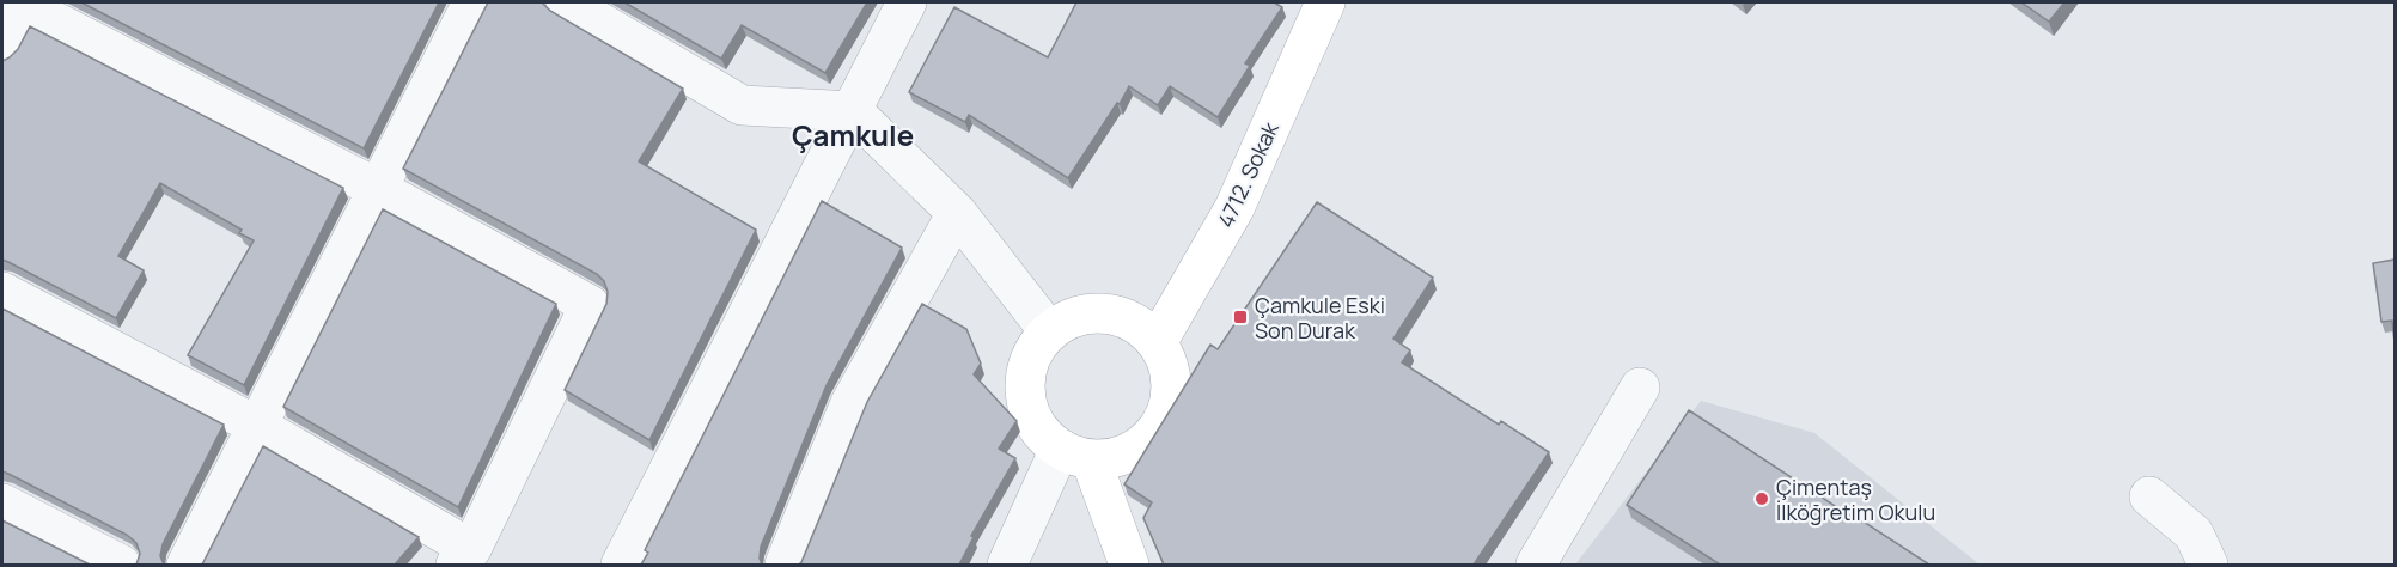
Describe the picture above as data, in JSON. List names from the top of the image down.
{
  "streets": {
    "street": ["4712. Sokak"]
  },
  "districts": ["Çamkule"],
  "places": {
    "transit": ["Çamkule Eski Son Durak"],
    "other": ["Çimentaş İlköğretim Okulu"]
  }
}
